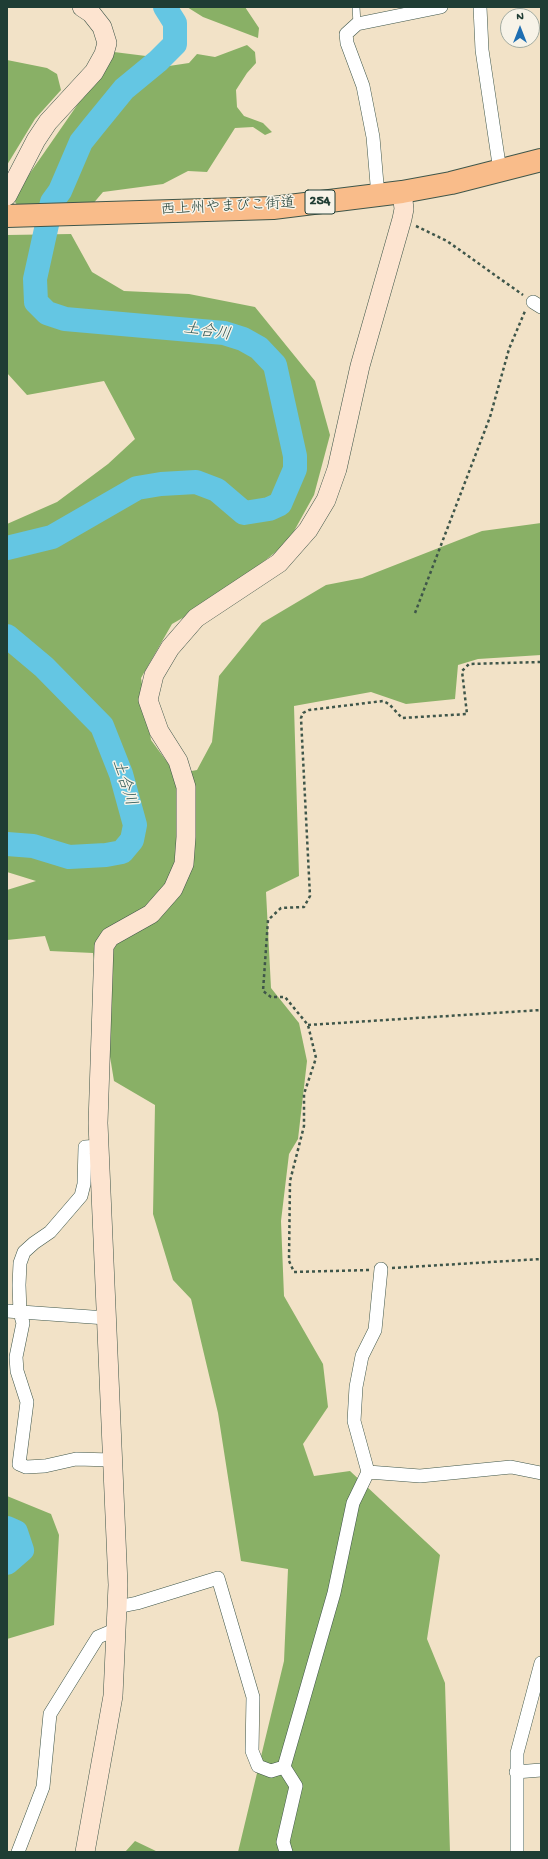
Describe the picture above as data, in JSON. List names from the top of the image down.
{
  "streets": {
    "highway": ["254", "西上州やまびこ街道"]
  },
  "water": ["土合川"],
  "north": "top"
}
